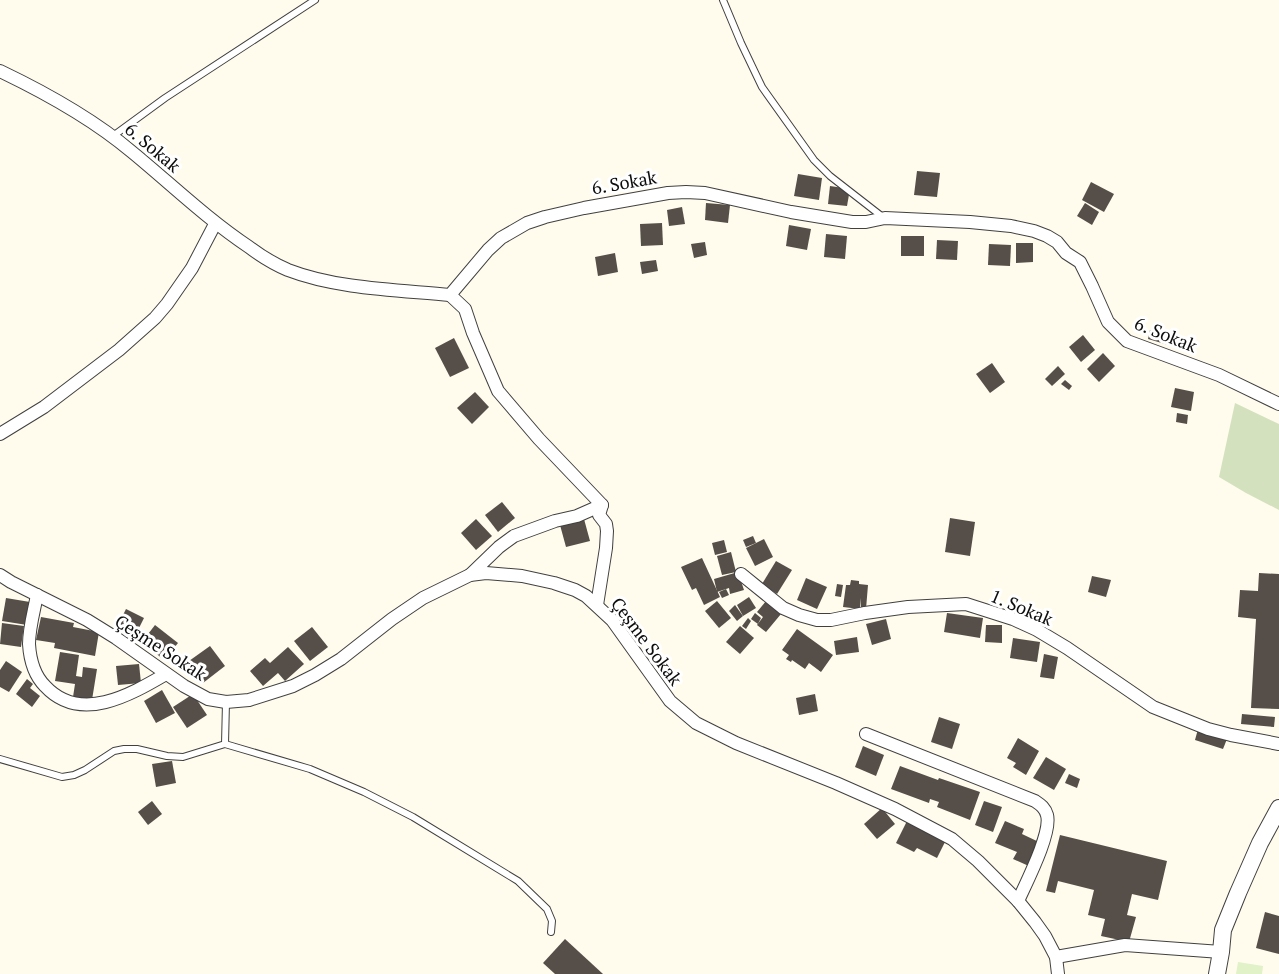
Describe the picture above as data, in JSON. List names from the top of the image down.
{
  "streets": {
    "street": ["6. Sokak", "1. Sokak", "Çeşme Sokak"]
  }
}
